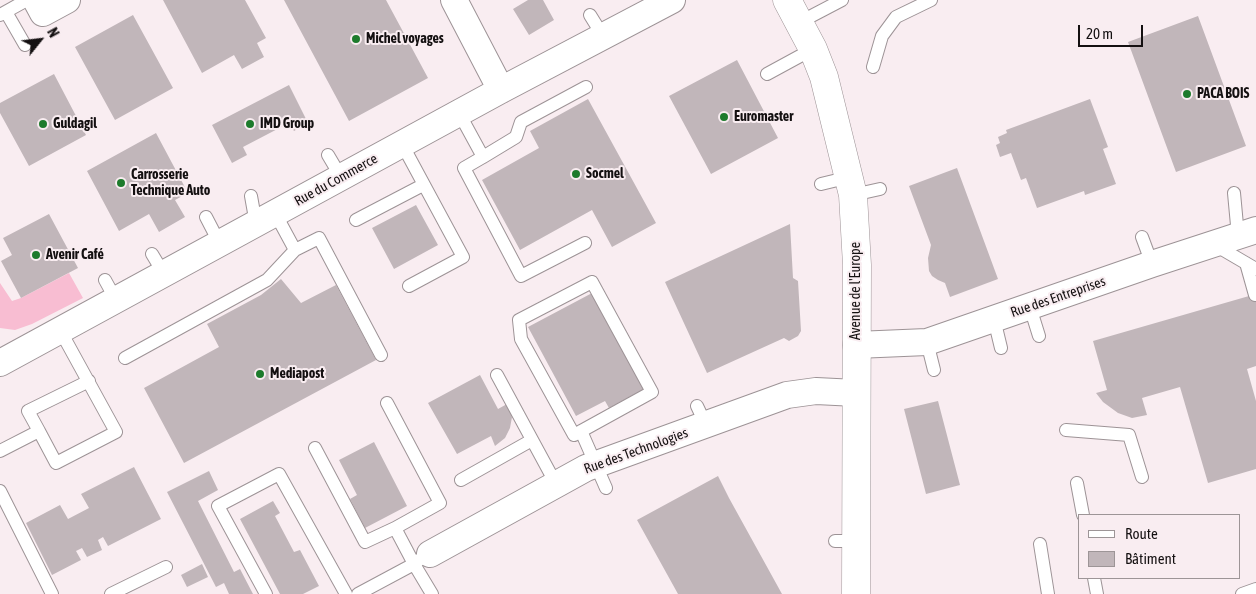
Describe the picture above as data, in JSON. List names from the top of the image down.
{
  "streets": {
    "street": [
      "Rue du Commerce",
      "Avenue de l'Europe",
      "Rue des Entreprises",
      "Rue des Technologies"
    ]
  },
  "crossings": [
    ["Avenue de l'Europe", "Rue des Entreprises"],
    ["Avenue de l'Europe", "Rue des Technologies"]
  ],
  "places": [
    "Michel voyages",
    "PACA BOIS",
    "Euromaster",
    "Guldagil",
    "IMD Group",
    "Socmel",
    "Carrosserie Technique Auto",
    "Avenir Café",
    "Mediapost"
  ],
  "legend": ["Route", "Bâtiment"],
  "scale_bar": "20 m",
  "north": "top right"
}
